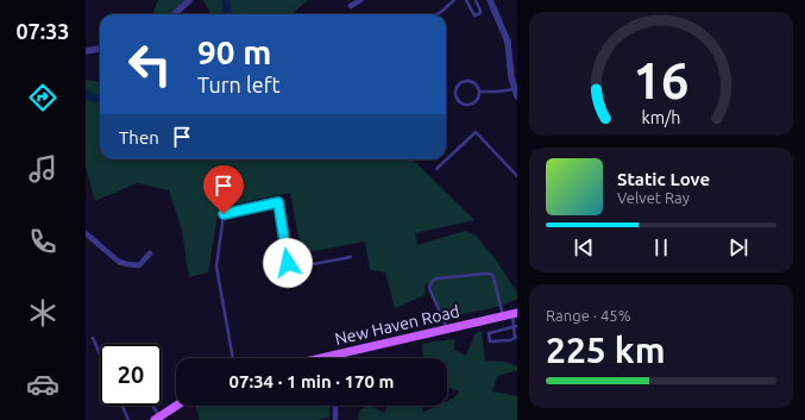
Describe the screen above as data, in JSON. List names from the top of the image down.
{
  "streets": {
    "main road": ["New Haven Road"]
  },
  "page": {
    "tabs": "07:33",
    "turn": ["90 m", "Turn left"],
    "then": "Then",
    "song": ["Static Love", "Velvet Ray"],
    "tile": ["Range · 45%", "225 km"],
    "limit": "20",
    "trip": "07:34 · 1 min · 170 m",
    "gauge": ["16", "km/h"]
  }
}
